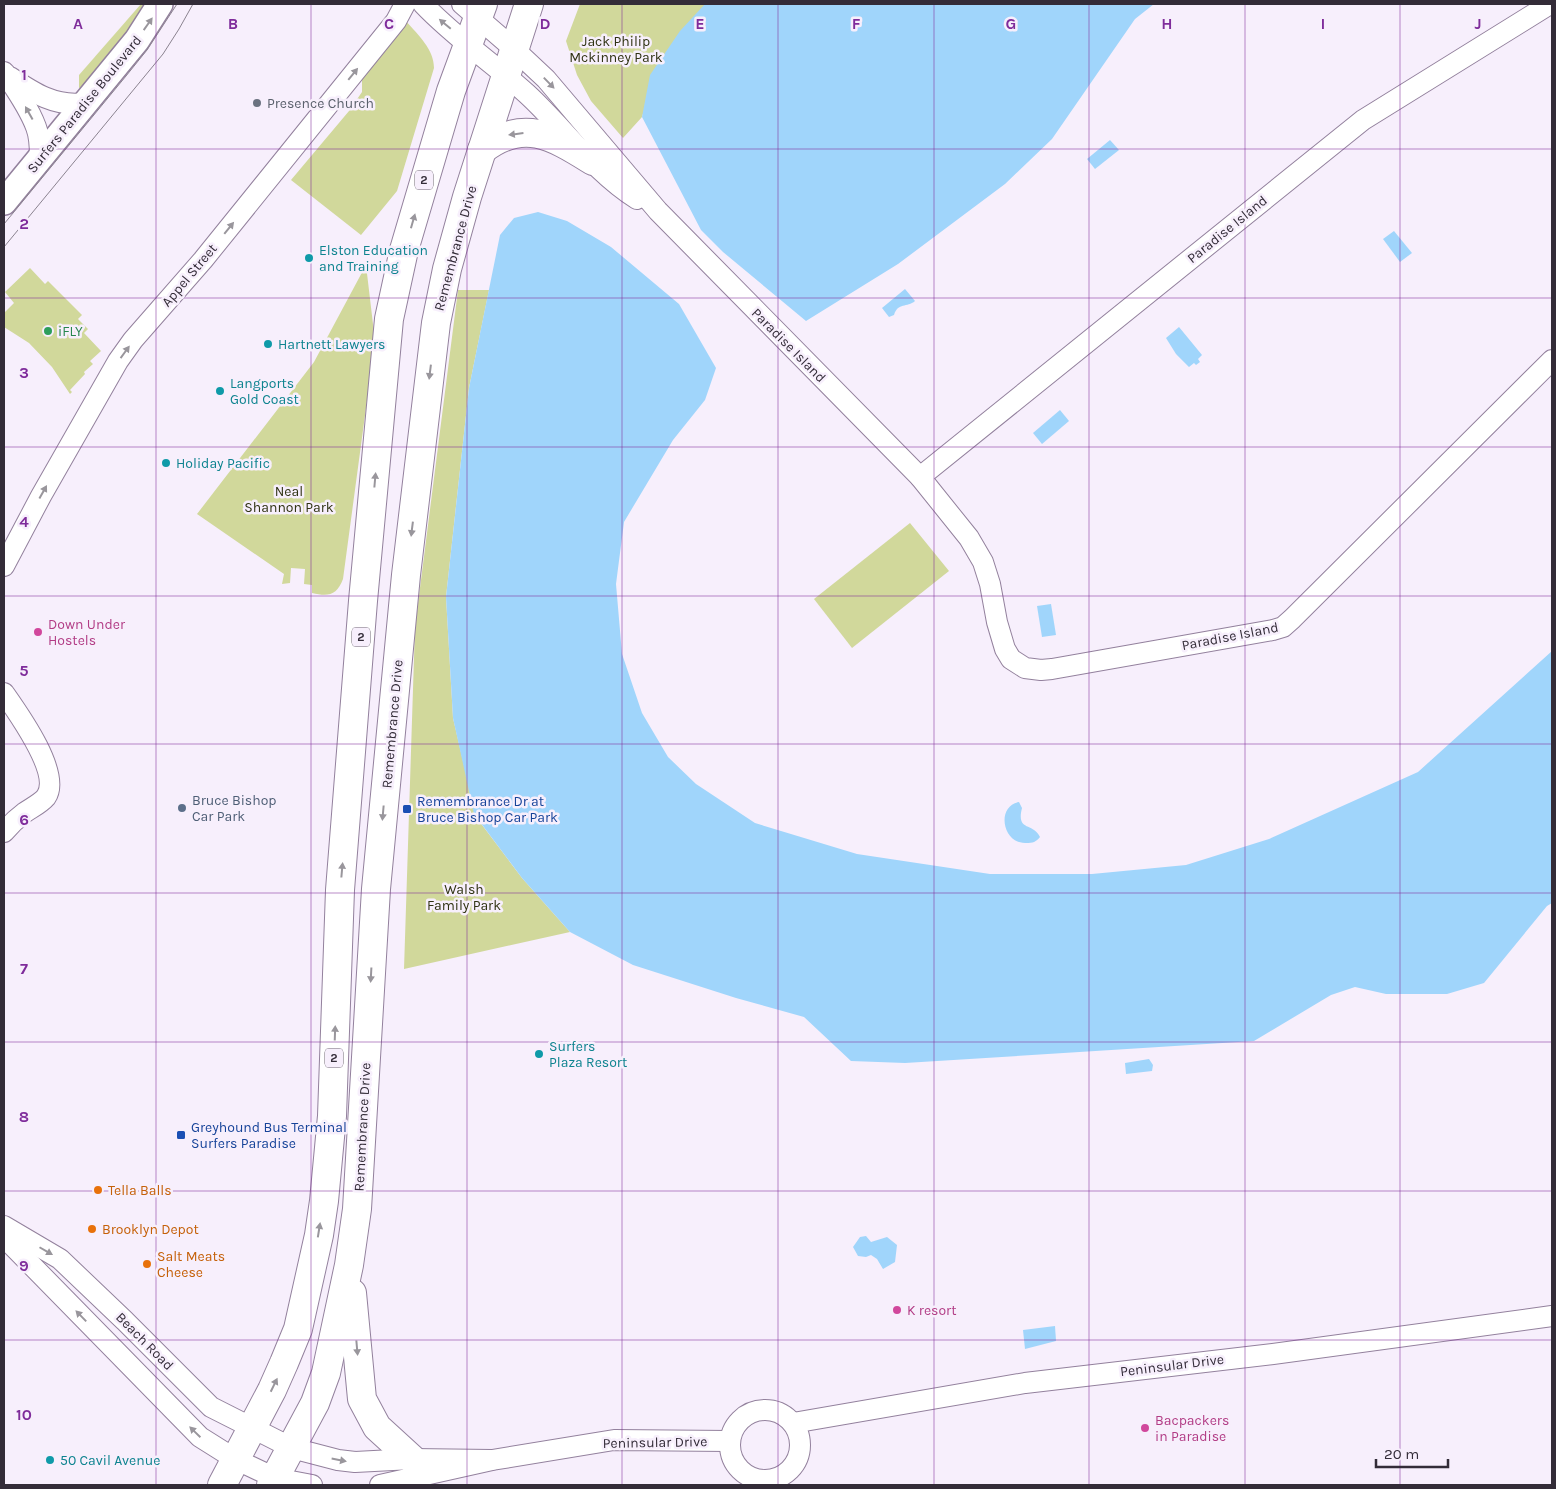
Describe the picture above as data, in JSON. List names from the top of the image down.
{
  "streets": {
    "highway": ["2", "Remembrance Drive"],
    "street": [
      "Surfers Paradise Boulevard",
      "Paradise Island",
      "Appel Street",
      "Beach Road",
      "Peninsular Drive"
    ]
  },
  "crossings": [
    ["2", "Paradise Island"],
    ["2", "Beach Road"],
    ["Paradise Island", "Remembrance Drive"],
    ["Remembrance Drive", "Beach Road"],
    ["Remembrance Drive", "Peninsular Drive"],
    ["Beach Road", "Peninsular Drive"]
  ],
  "one_way": ["Surfers Paradise Boulevard", "Appel Street"],
  "parks": ["Jack Philip Mckinney Park", "Neal Shannon Park", "Walsh Family Park"],
  "places": {
    "other": [
      "Presence Church",
      "Elston Education and Training",
      "iFLY",
      "Hartnett Lawyers",
      "Langports Gold Coast",
      "Holiday Pacific",
      "Down Under Hostels",
      "Bruce Bishop Car Park",
      "Surfers Plaza Resort",
      "Tella Balls",
      "Brooklyn Depot",
      "Salt Meats Cheese",
      "K resort",
      "Bacpackers in Paradise",
      "50 Cavil Avenue"
    ],
    "transit": ["Remembrance Dr at Bruce Bishop Car Park", "Greyhound Bus Terminal Surfers Paradise"]
  },
  "scale_bar": "20 m",
  "grid": {
    "columns": [
      "A",
      "B",
      "C",
      "D",
      "E",
      "F",
      "G",
      "H",
      "I",
      "J"
    ],
    "rows": [
      "1",
      "2",
      "3",
      "4",
      "5",
      "6",
      "7",
      "8",
      "9",
      "10"
    ]
  }
}
